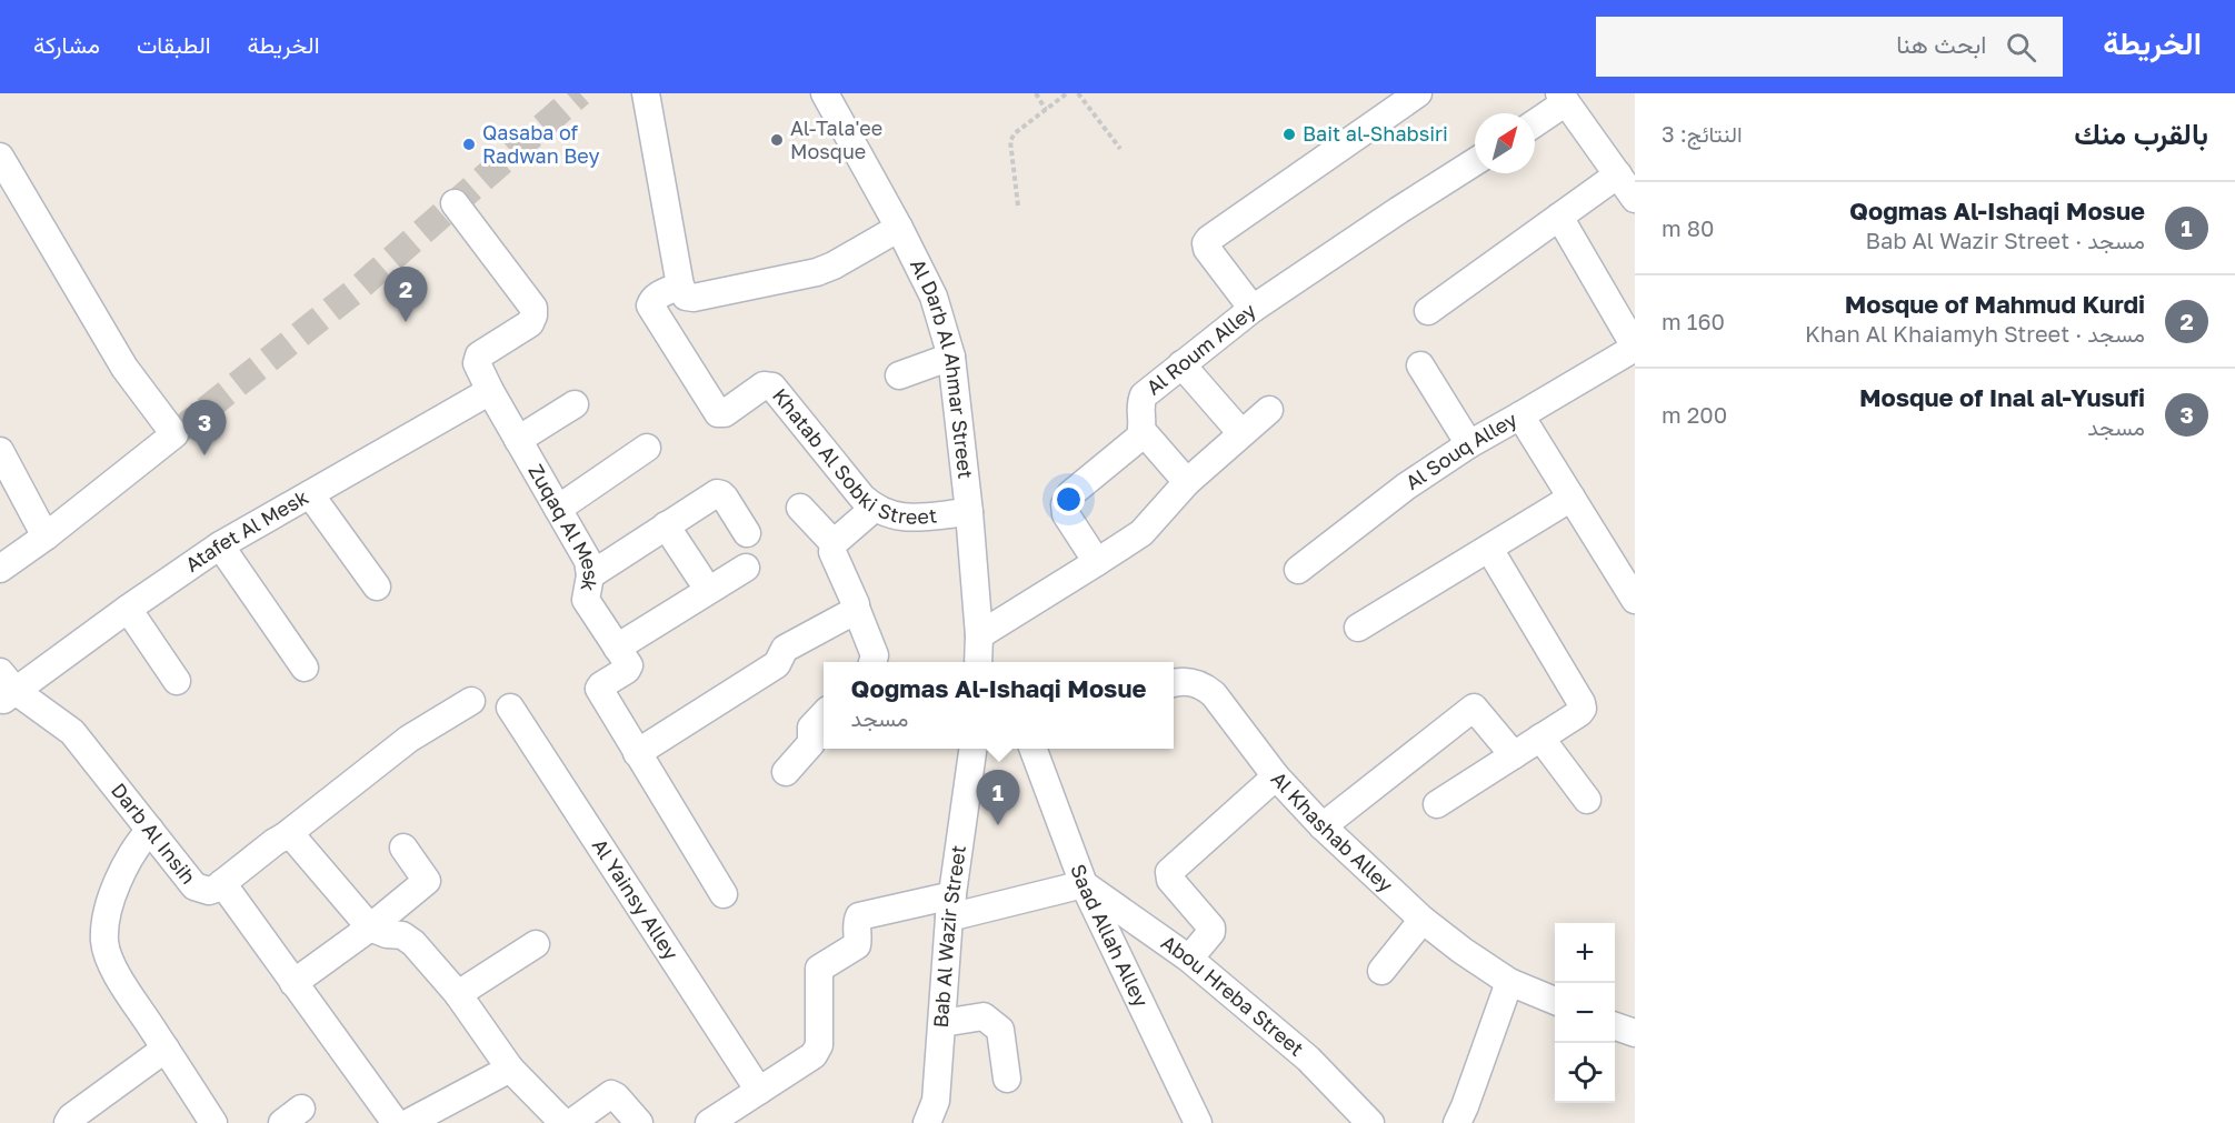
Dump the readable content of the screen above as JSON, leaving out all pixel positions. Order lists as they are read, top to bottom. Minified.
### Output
{"streets":{"street":["Al Roum Alley","Al Darb Al Ahmar Street","Khatab Al Sobki Street","Al Souq Alley","Zuqaq Al Mesk","Atafet Al Mesk","Al Khashab Alley","Darb Al Insih","Al Yainsy Alley","Saad Allah Alley","Bab Al Wazir Street","Abou Hreba Street"]},"crossings":[["Al Darb Al Ahmar Street","Khatab Al Sobki Street"],["Zuqaq Al Mesk","Atafet Al Mesk"],["Atafet Al Mesk","Darb Al Insih"],["Saad Allah Alley","Abou Hreba Street"]],"places":["Bait al-Shabsiri","Al-Tala'ee Mosque","Qasaba of Radwan Bey"],"north":"top right","page":{"header":"الخريطة","search":"ابحث هنا","nav":["الخريطة","الطبقات","مشاركة"],"heading":["بالقرب منك","النتائج: 3"],"list":[{"mark":"1","name":"Qogmas Al-Ishaqi Mosue","note":"مسجد · Bab Al Wazir Street","value":"80 m"},{"mark":"2","name":"Mosque of Mahmud Kurdi","note":"مسجد · Khan Al Khaiamyh Street","value":"160 m"},{"mark":"3","name":"Mosque of Inal al-Yusufi","note":"مسجد","value":"200 m"}],"pins":["2","3","1"],"popup":["Qogmas Al-Ishaqi Mosue","مسجد"],"map_buttons":["+","−"]}}
